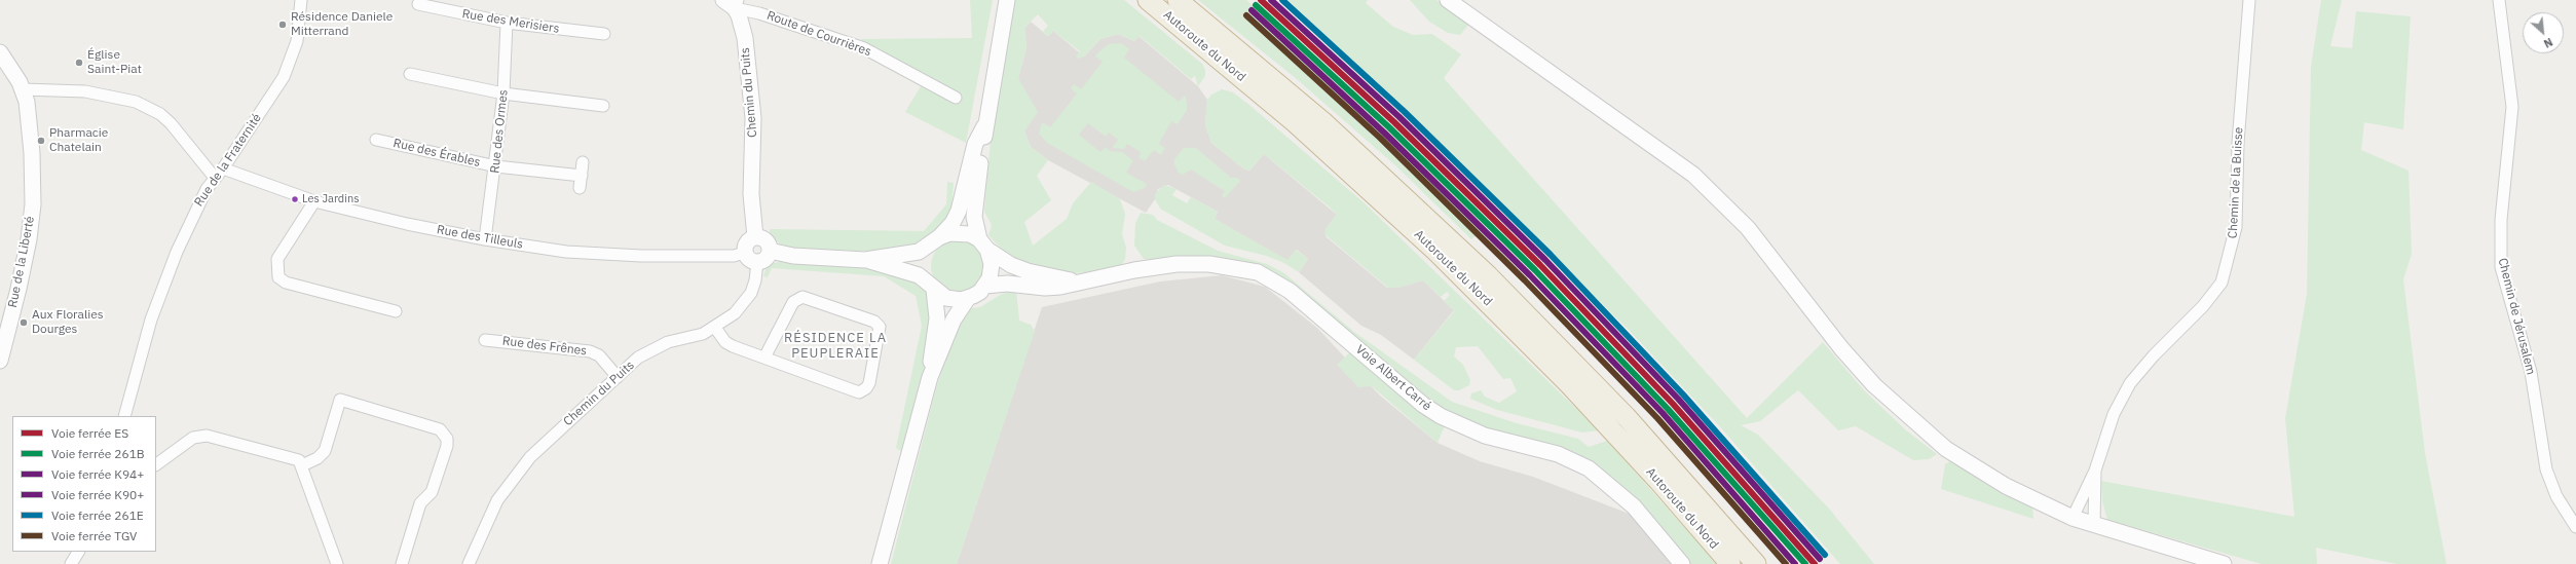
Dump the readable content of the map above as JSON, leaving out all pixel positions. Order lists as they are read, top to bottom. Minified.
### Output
{"streets":{"highway":["Autoroute du Nord"],"street":["Rue des Merisiers","Route de Courrières","Chemin du Puits","Rue des Ormes","Rue des Érables","Rue de la Fraternité","Chemin de la Buisse","Rue des Tilleuls","Rue de la Liberté","Chemin de Jérusalem","Rue des Frênes","Voie Albert Carré"]},"crossings":[["Rue des Merisiers","Rue des Ormes"],["Route de Courrières","Chemin du Puits"],["Chemin du Puits","Rue des Tilleuls"],["Chemin du Puits","Rue des Frênes"],["Rue des Ormes","Rue des Érables"],["Rue des Ormes","Rue des Tilleuls"],["Rue de la Fraternité","Rue des Tilleuls"]],"districts":["RÉSIDENCE LA PEUPLERAIE"],"places":["Résidence Daniele Mitterrand","Église Saint-Piat","Pharmacie Chatelain","Les Jardins","Aux Floralies Dourges"],"lines":["rail line ES","rail line K94+","rail line 261E","rail line 261B","rail line K90+","rail line TGV"],"legend":["Voie ferrée ES","Voie ferrée 261B","Voie ferrée K94+","Voie ferrée K90+","Voie ferrée 261E","Voie ferrée TGV"],"north":"bottom right"}
